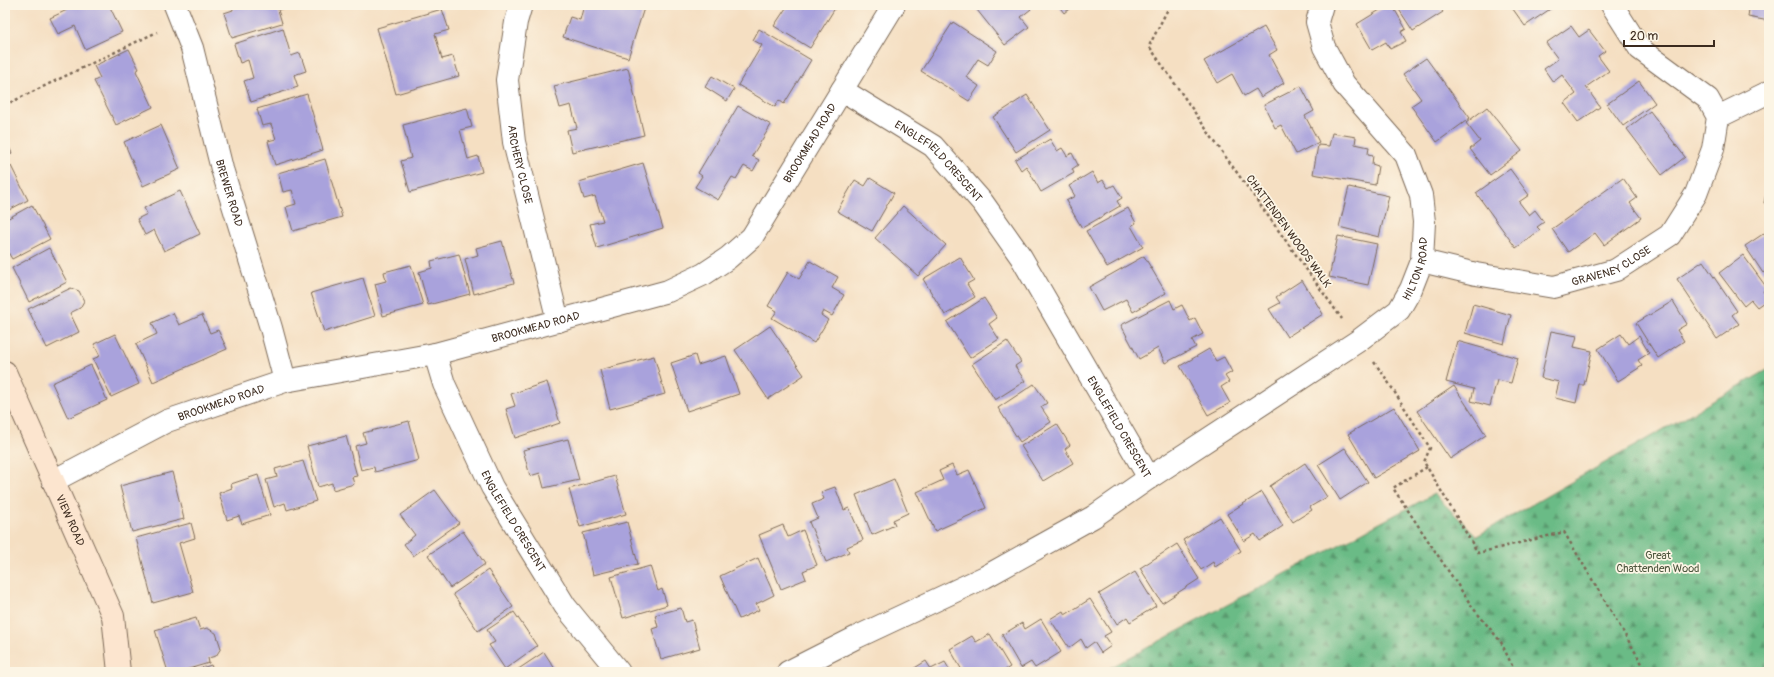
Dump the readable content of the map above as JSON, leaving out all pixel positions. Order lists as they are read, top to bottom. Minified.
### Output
{"streets":{"street":["BROOKMEAD ROAD","ENGLEFIELD CRESCENT","ARCHERY CLOSE","BREWER ROAD","GRAVENEY CLOSE","HILTON ROAD","VIEW ROAD"],"path":["CHATTENDEN WOODS WALK"]},"crossings":[["BROOKMEAD ROAD","ENGLEFIELD CRESCENT"],["BROOKMEAD ROAD","ARCHERY CLOSE"],["BROOKMEAD ROAD","BREWER ROAD"],["BROOKMEAD ROAD","VIEW ROAD"],["ENGLEFIELD CRESCENT","HILTON ROAD"],["CHATTENDEN WOODS WALK","HILTON ROAD"],["GRAVENEY CLOSE","HILTON ROAD"]],"parks":["Great Chattenden Wood"],"scale_bar":"20 m"}
